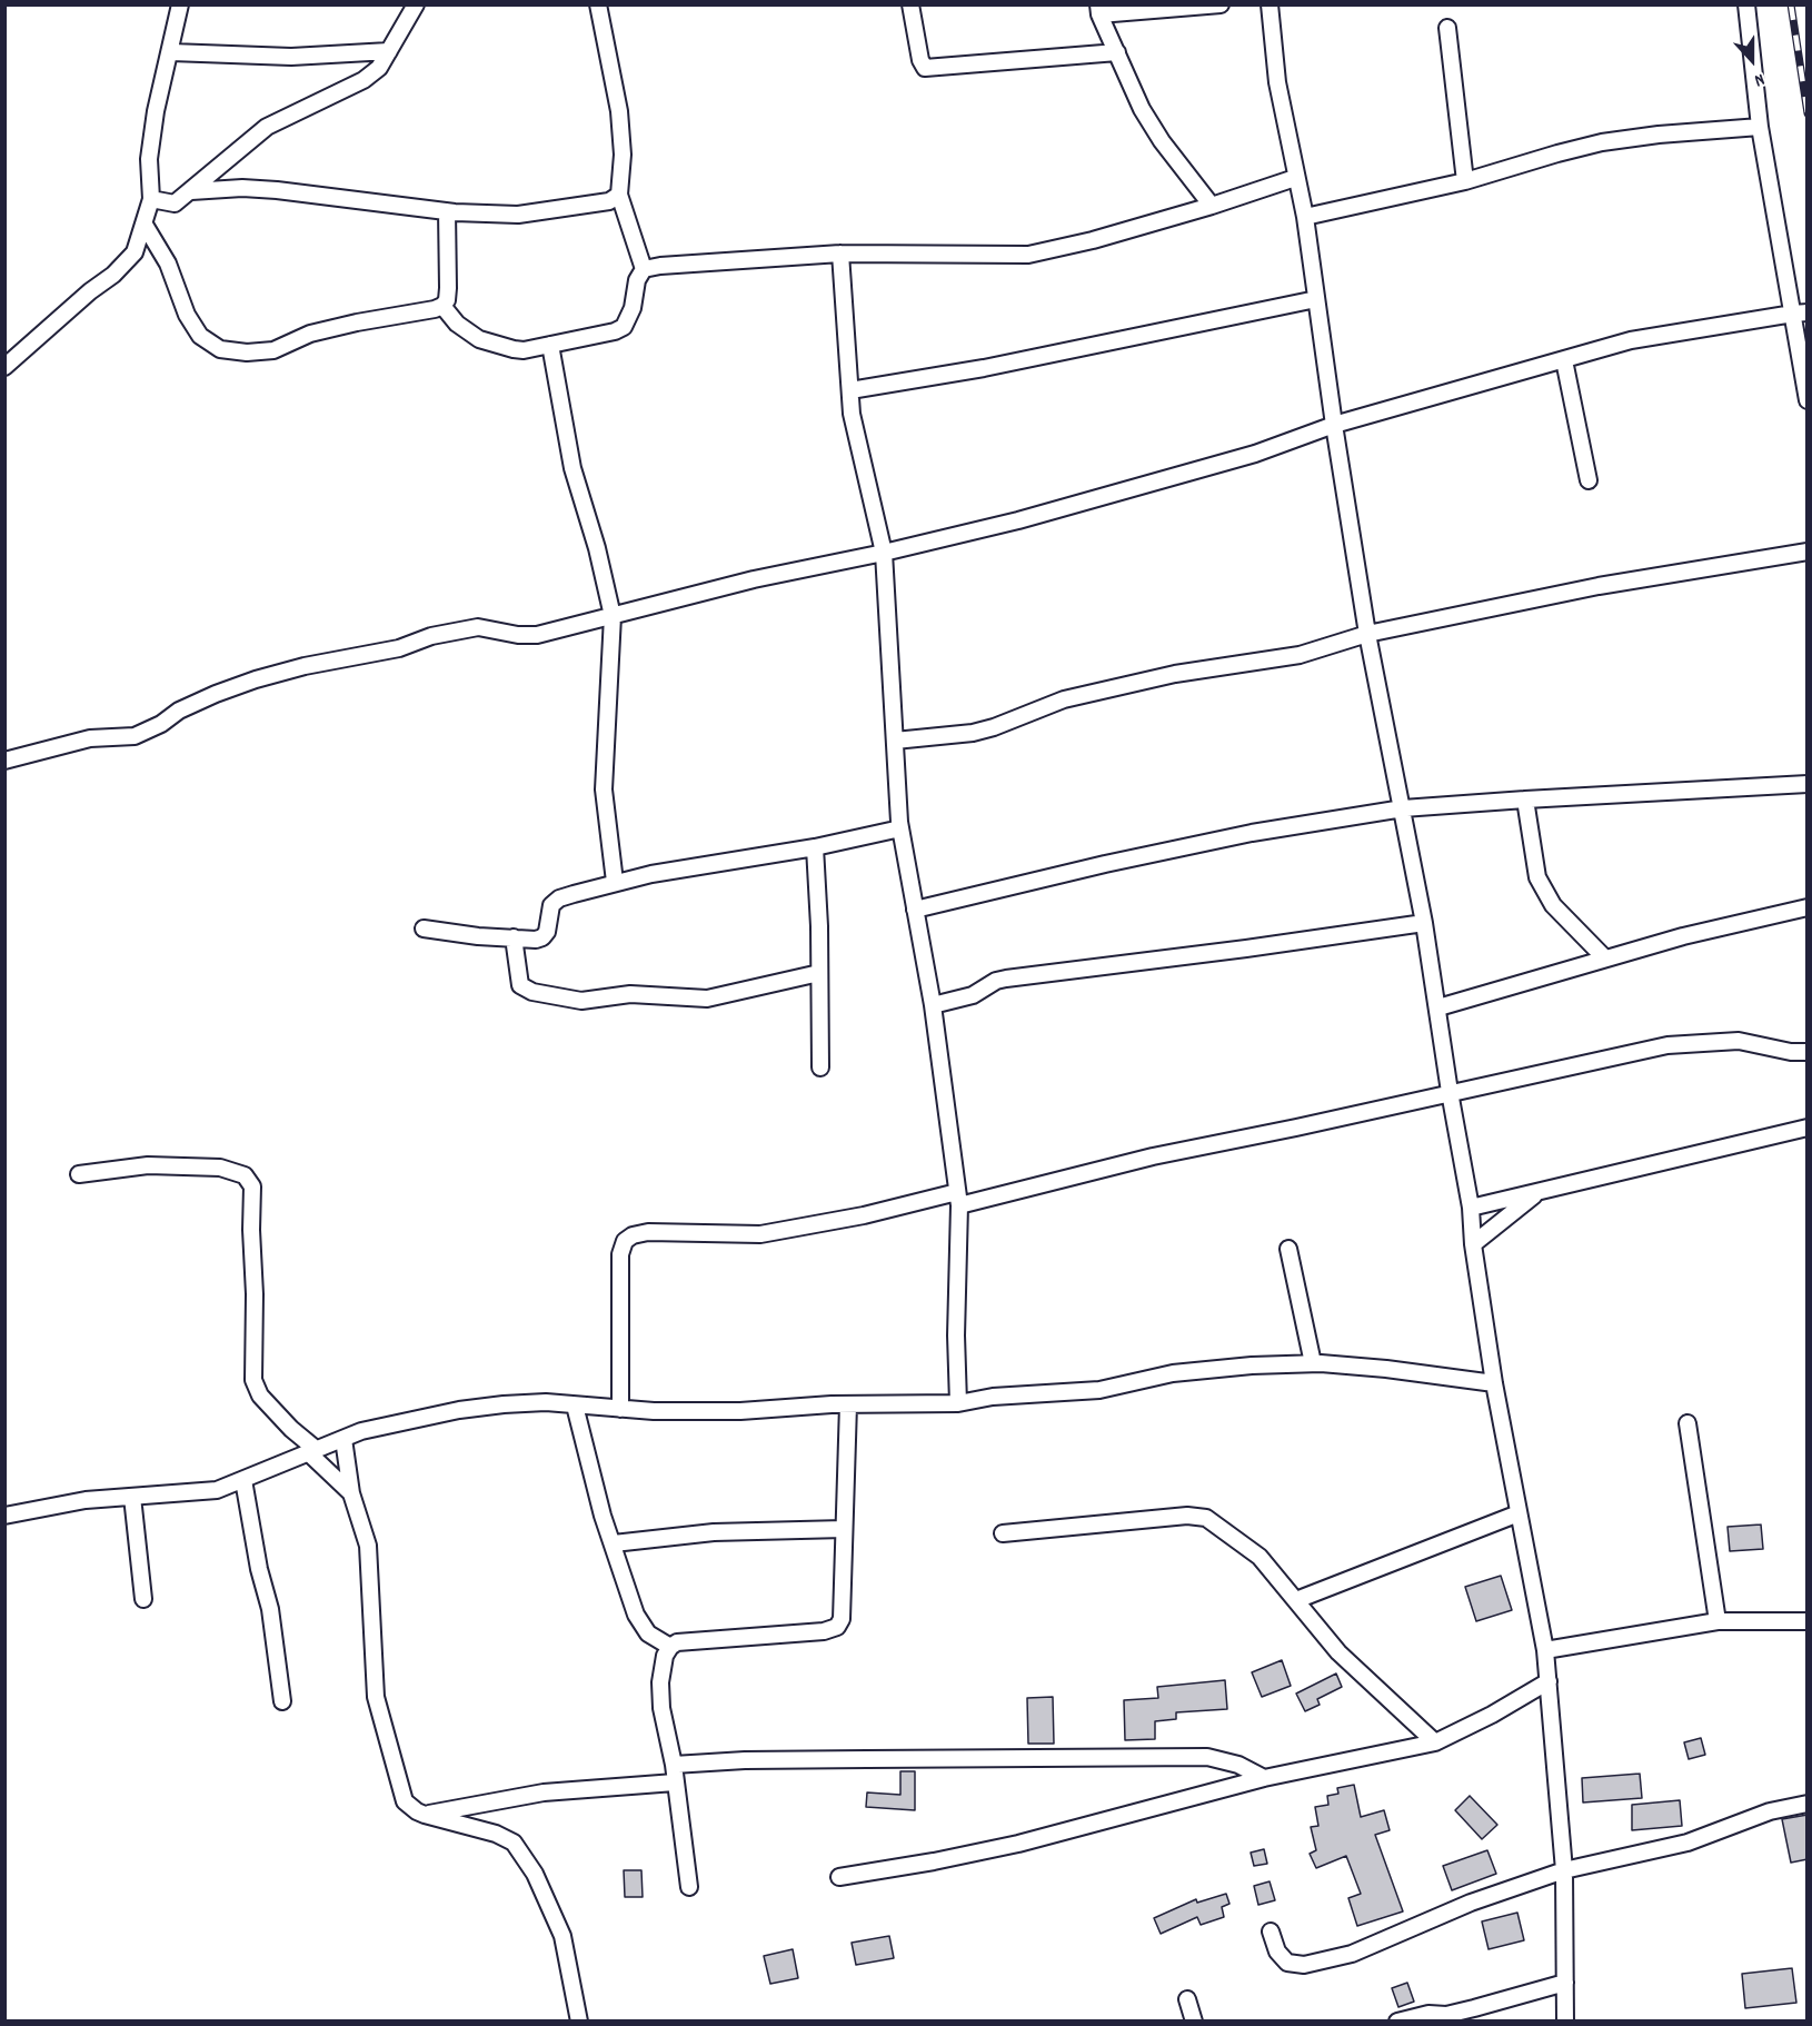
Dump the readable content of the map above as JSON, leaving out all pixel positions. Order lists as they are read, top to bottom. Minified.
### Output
{"north":"bottom"}
